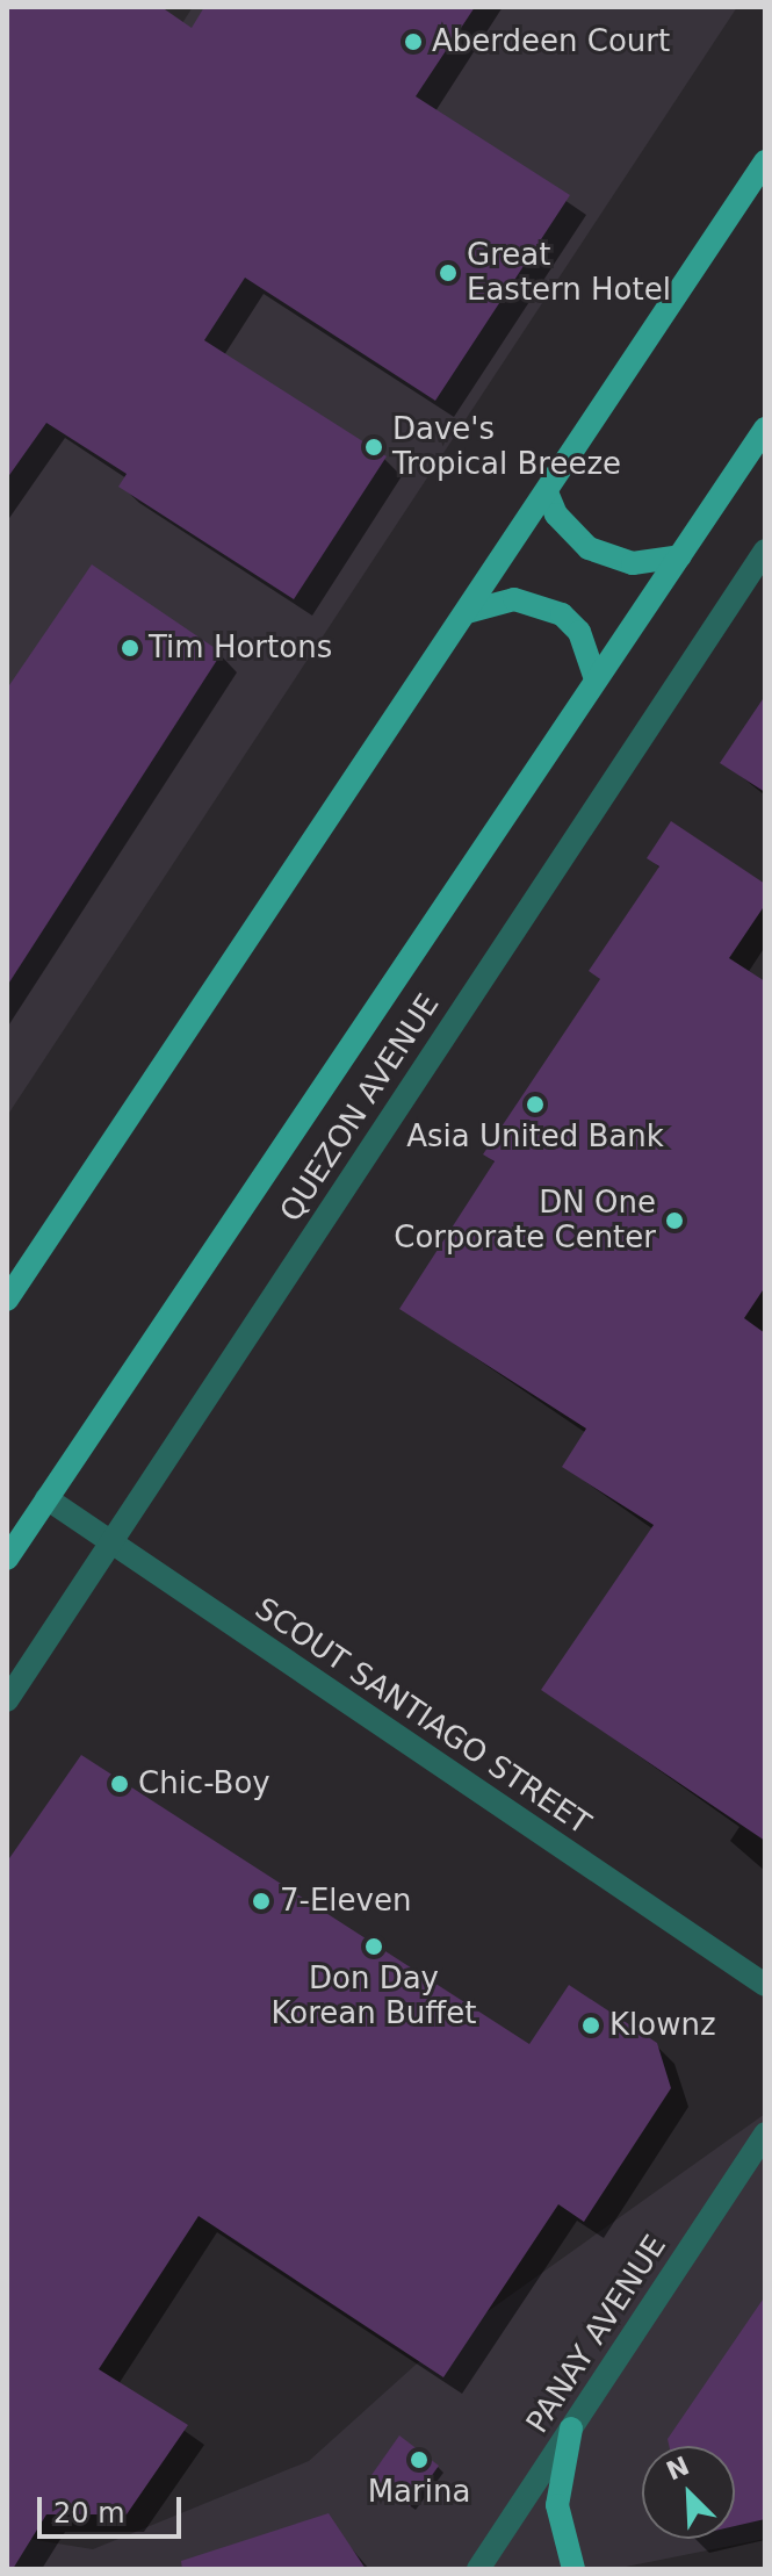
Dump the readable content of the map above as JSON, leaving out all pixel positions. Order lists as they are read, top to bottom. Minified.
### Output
{"streets":{"main road":["QUEZON AVENUE"],"street":["SCOUT SANTIAGO STREET","PANAY AVENUE"]},"crossings":[["QUEZON AVENUE","SCOUT SANTIAGO STREET"]],"places":["Aberdeen Court","Great Eastern Hotel","Dave's Tropical Breeze","Tim Hortons","Asia United Bank","DN One Corporate Center","Chic-Boy","7-Eleven","Don Day Korean Buffet","Klownz","Marina"],"scale_bar":"20 m","north":"top left"}
